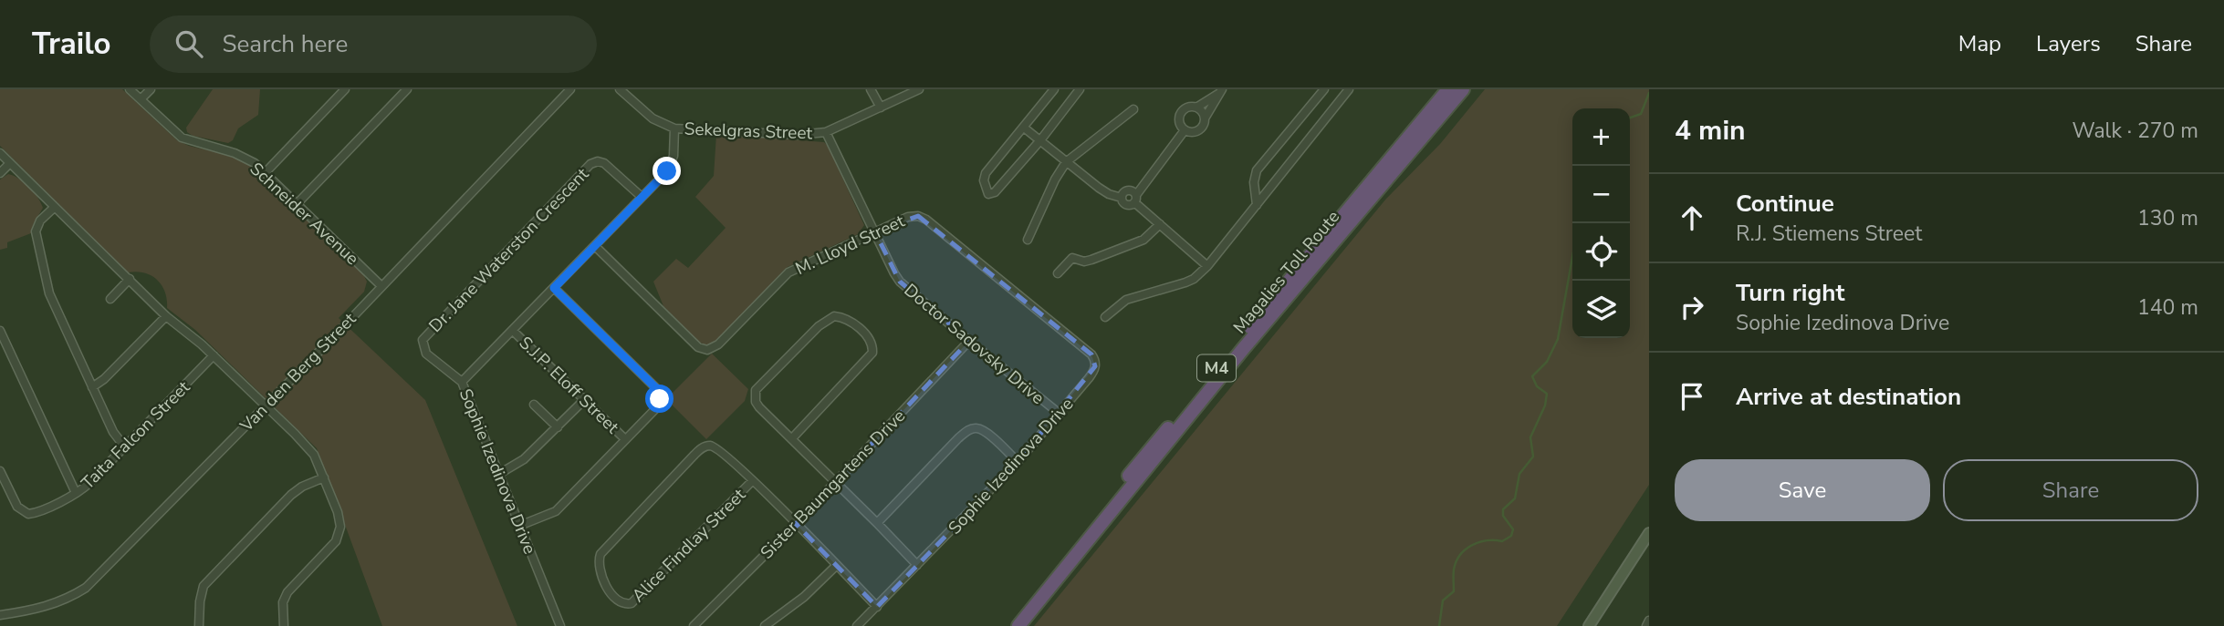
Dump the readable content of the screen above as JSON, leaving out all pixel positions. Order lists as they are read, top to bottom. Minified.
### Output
{"streets":{"highway":["Magalies Toll Route","M4"],"street":["Sekelgras Street","Schneider Avenue","M. Lloyd Street","Dr. Jane Waterston Crescent","Doctor Sadovsky Drive","Van den Berg Street","S.J.P. Eloff Street","Taita Falcon Street","Sophie Izedinova Drive","Sister Baumgartens Drive","Alice Findlay Street"]},"crossings":[["Sekelgras Street","Doctor Sadovsky Drive"],["Sekelgras Street","Sophie Izedinova Drive"],["Schneider Avenue","Van den Berg Street"],["M. Lloyd Street","Doctor Sadovsky Drive"],["M. Lloyd Street","Sophie Izedinova Drive"],["Dr. Jane Waterston Crescent","Sophie Izedinova Drive"],["Doctor Sadovsky Drive","Sophie Izedinova Drive"],["Doctor Sadovsky Drive","Sister Baumgartens Drive"],["S.J.P. Eloff Street","Sophie Izedinova Drive"],["Sophie Izedinova Drive","Alice Findlay Street"],["Sister Baumgartens Drive","Alice Findlay Street"]],"page":{"header":"Trailo","search":"Search here","nav":["Map","Layers","Share"],"heading":["4 min","Walk · 270 m"],"map_buttons":["+","−"],"list":[["Continue","R.J. Stiemens Street","130 m"],["Turn right","Sophie Izedinova Drive","140 m"],"Arrive at destination"],"buttons":["Save","Share"]}}
